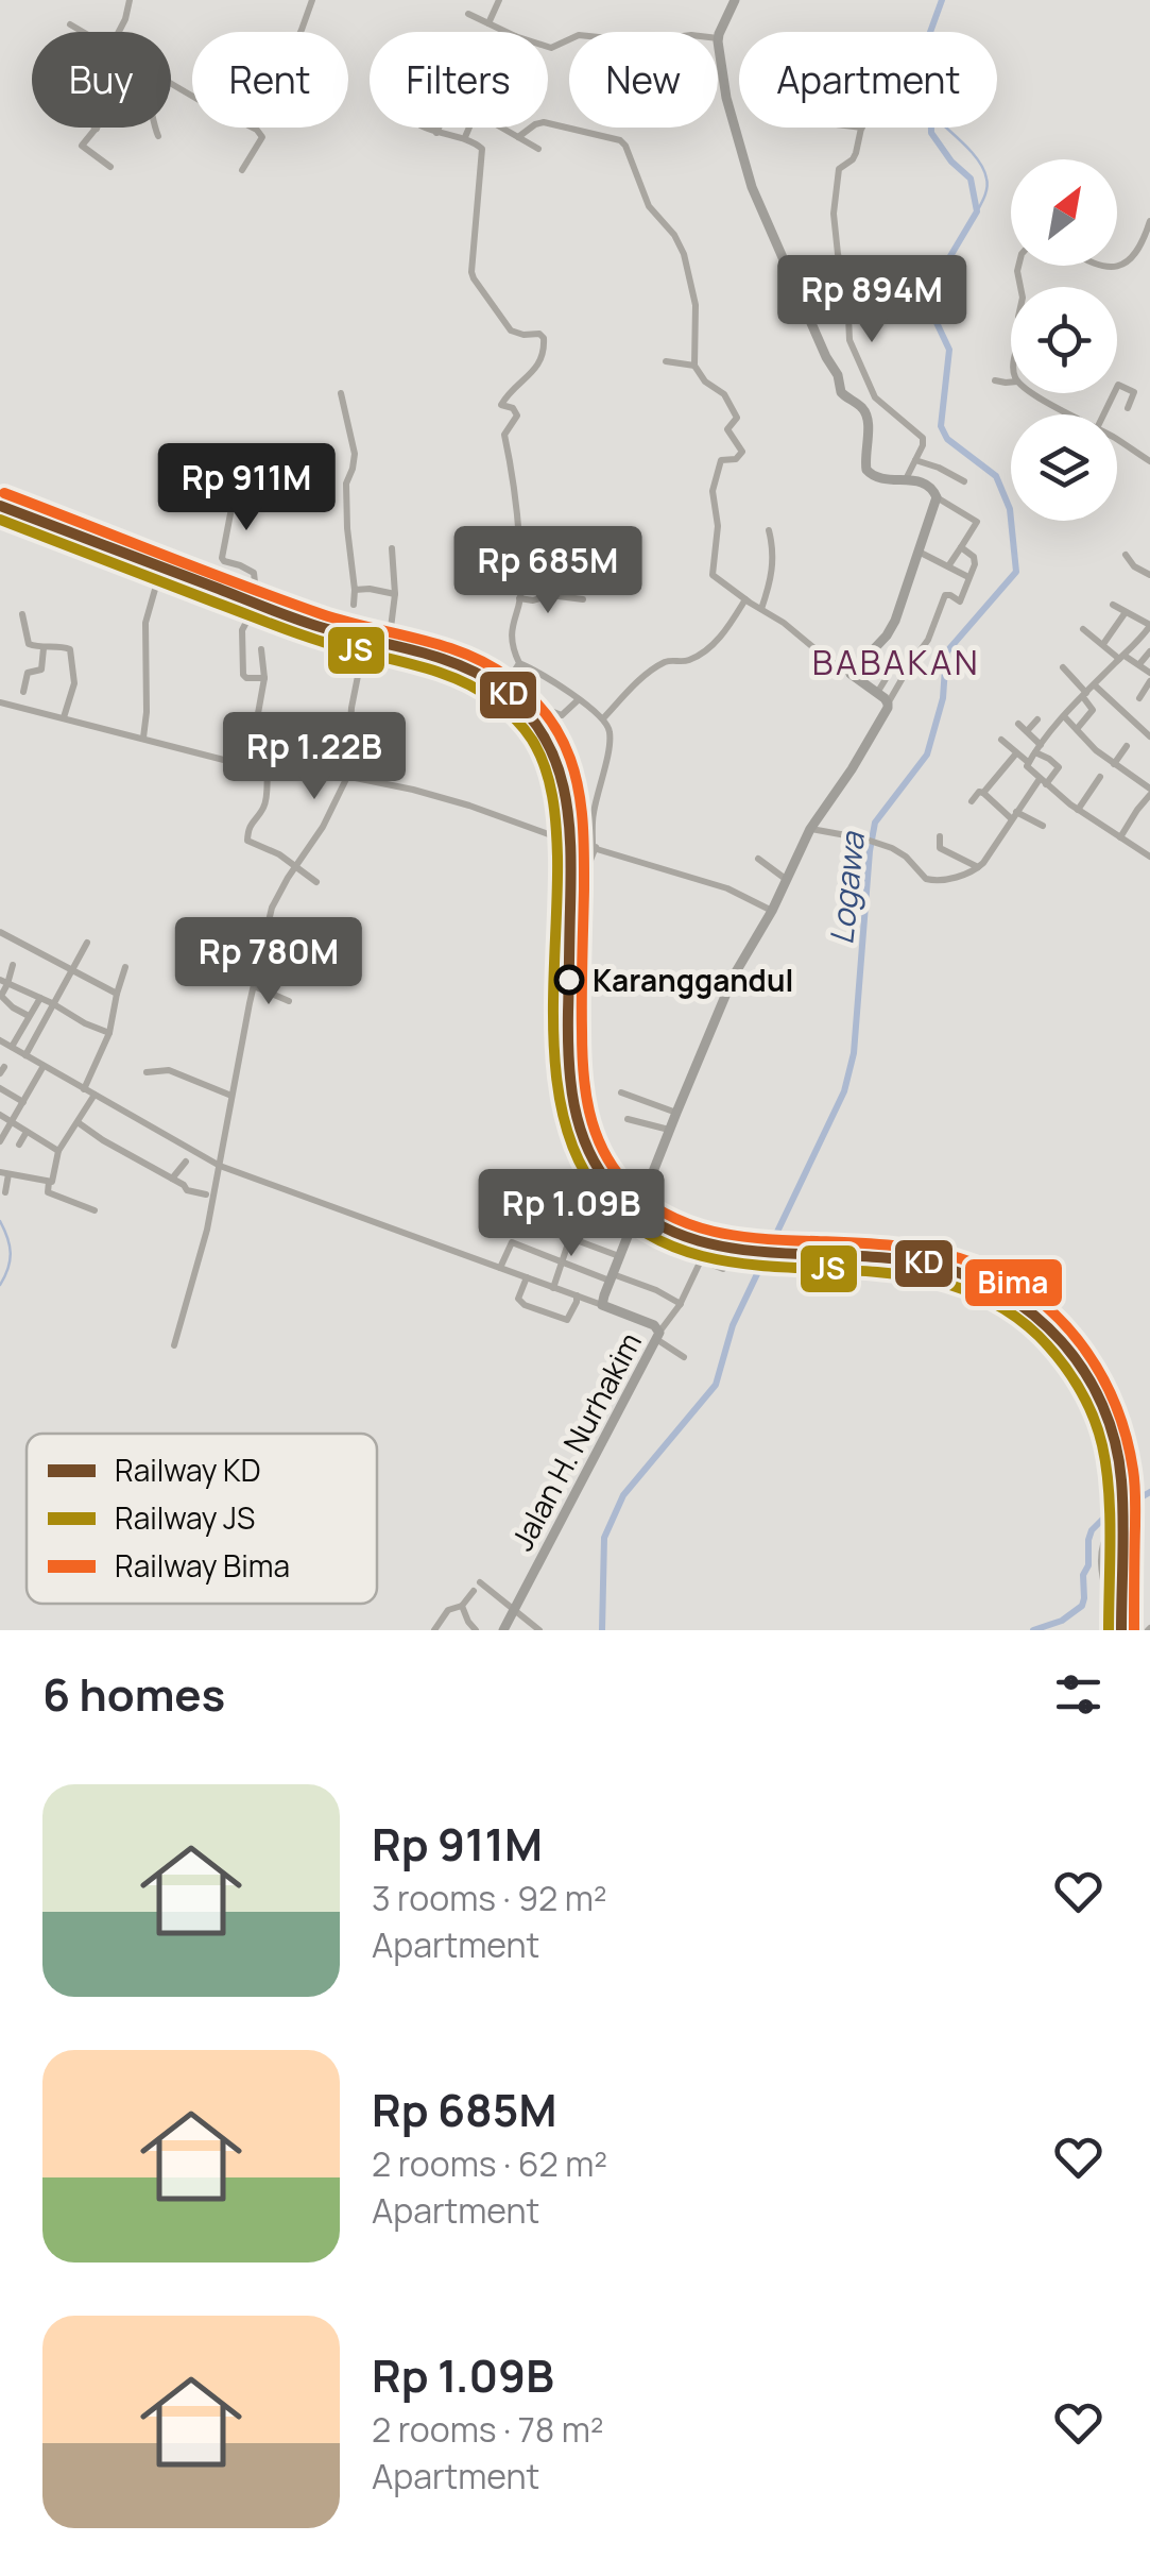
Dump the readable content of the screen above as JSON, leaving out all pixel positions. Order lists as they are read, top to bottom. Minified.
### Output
{"streets":{"main road":["Jalan H. Nurhakim"]},"districts":["BABAKAN"],"water":["Logawa"],"places":["Karanggandul"],"lines":["rail line Bima","rail line KD","rail line JS"],"legend":["Railway KD","Railway JS","Railway Bima"],"north":"top right","page":{"chip":["Buy","Rent","Filters","New","Apartment"],"price":["Rp 894M","Rp 911M","Rp 685M","Rp 1.22B","Rp 780M","Rp 1.09B"],"heading":"6 homes","list":[{"name":"Rp 911M","note":"3 rooms · 92 m² · Apartment"},{"name":"Rp 685M","note":"2 rooms · 62 m² · Apartment"},{"name":"Rp 1.09B","note":"2 rooms · 78 m² · Apartment"}]}}
